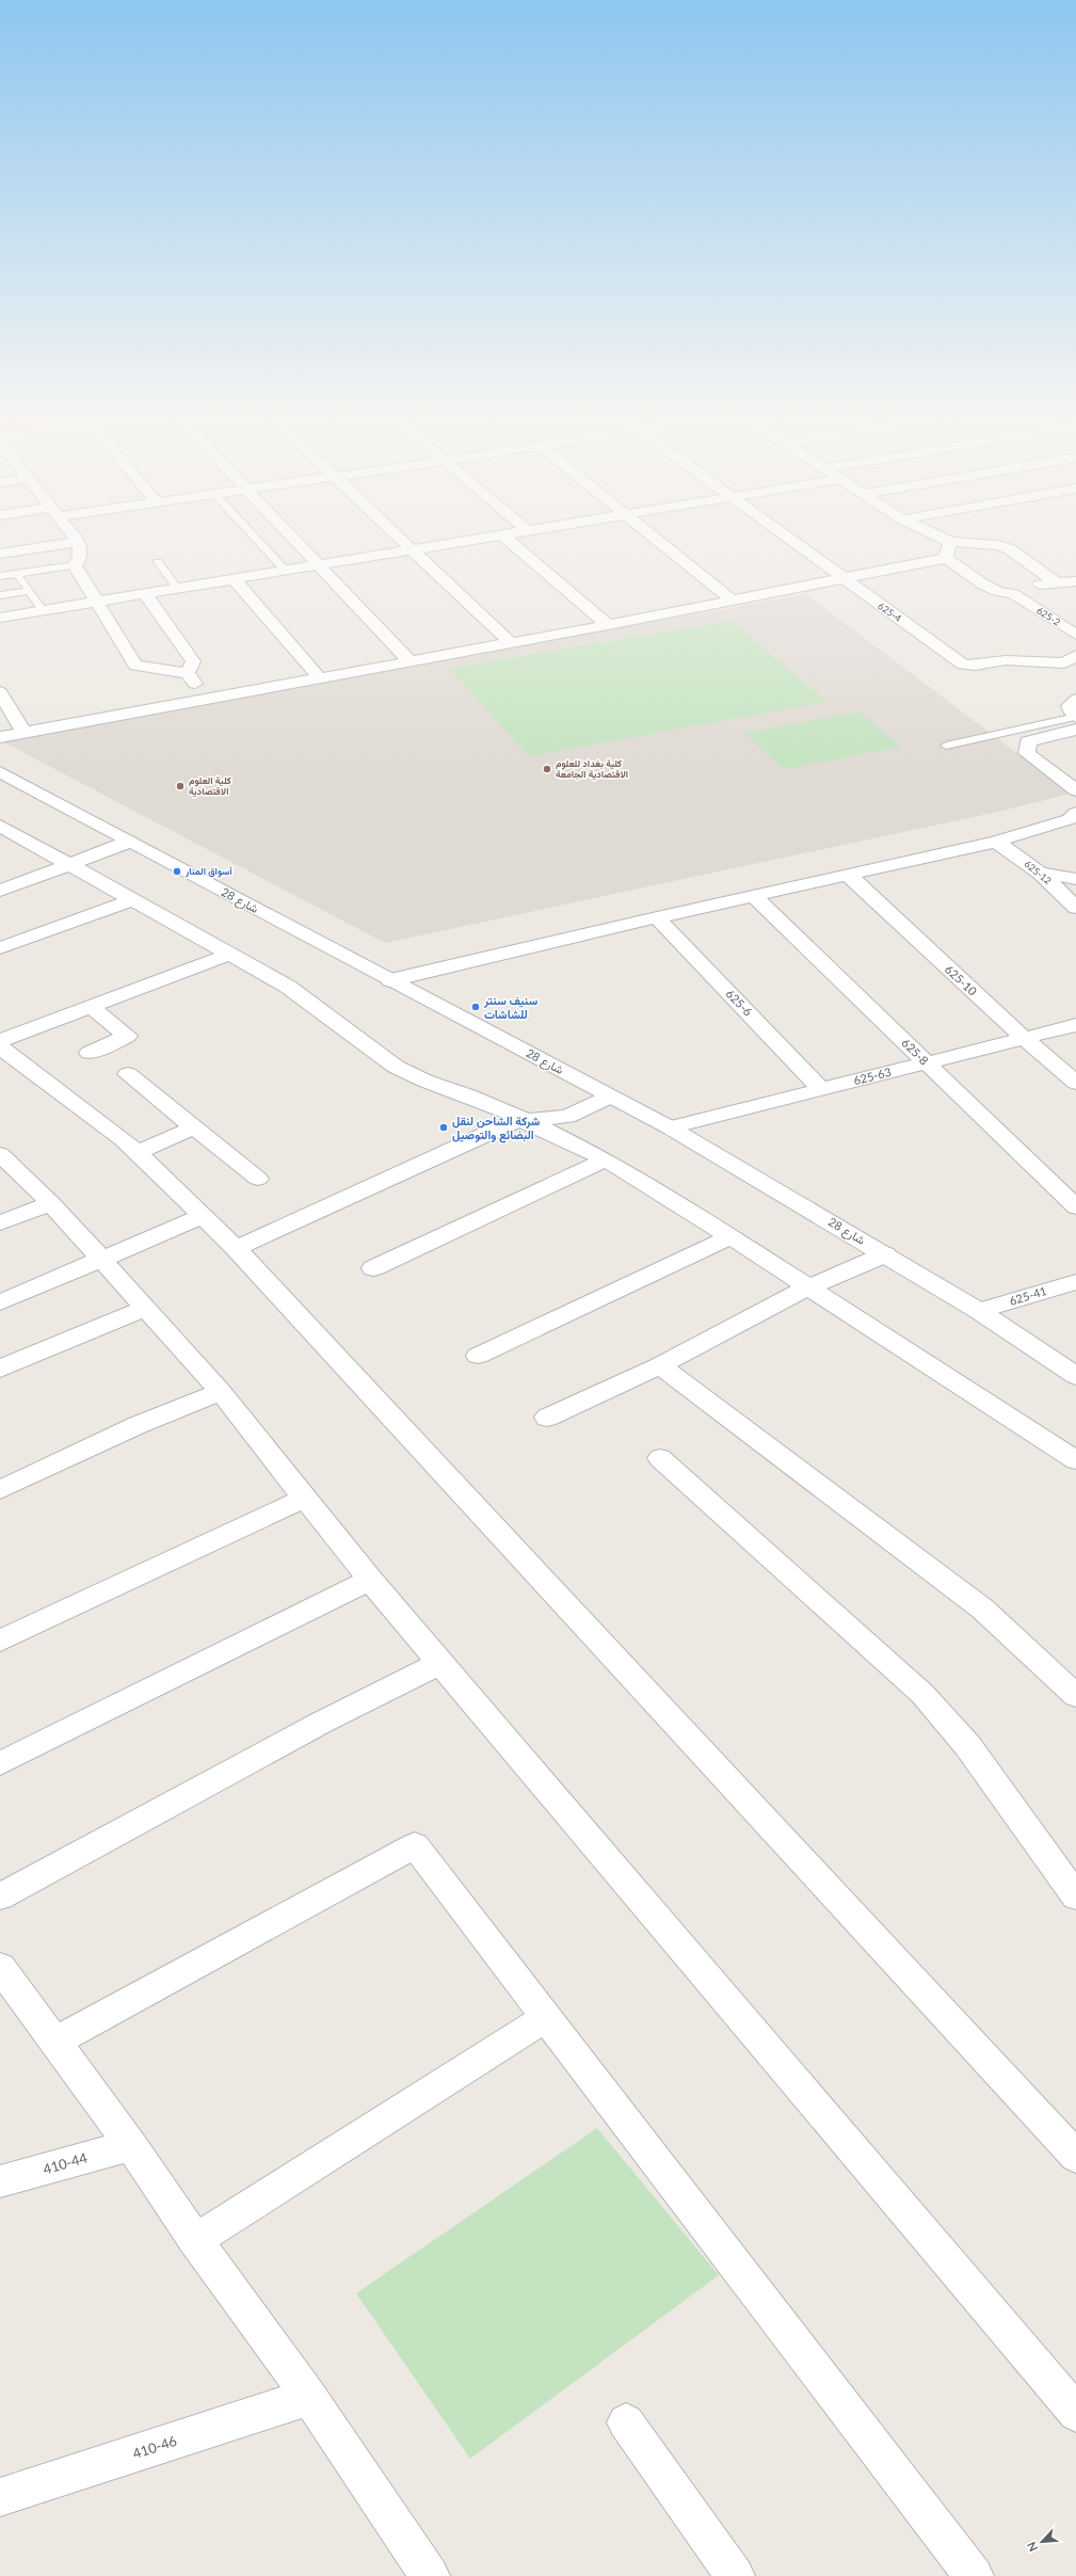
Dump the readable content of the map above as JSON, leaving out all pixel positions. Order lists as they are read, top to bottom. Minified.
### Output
{"streets":{"street":["625-4","625-2","625-12","شارع 28","625-10","625-6","625-8","625-63","625-41","410-44","410-46"]},"crossings":[["شارع 28","625-63"],["شارع 28","625-41"],["625-10","625-63"],["625-6","625-63"],["625-8","625-63"]],"places":["كلية بغداد للعلوم الاقتصادية الجامعة","كلية العلوم الاقتصادية","أسواق المنار","سنيف سنتر للشاشات","شركة الشاحن لنقل البضائع والتوصيل"],"north":"bottom left"}
